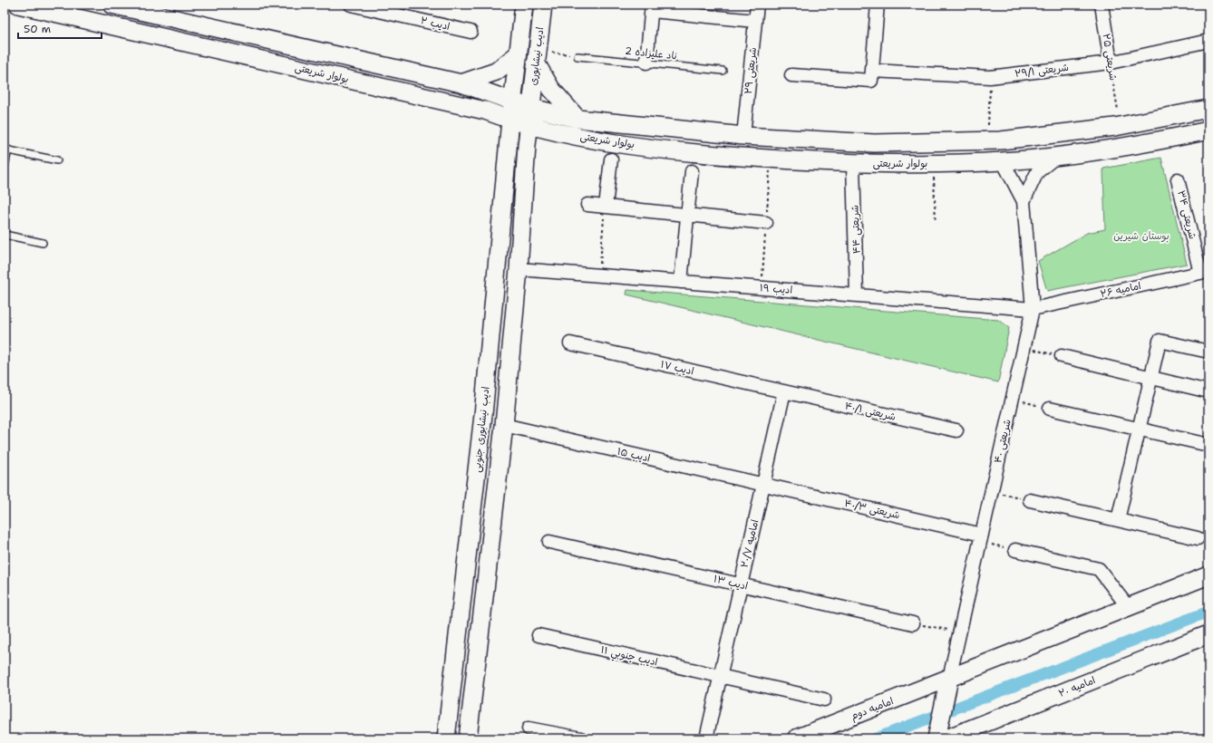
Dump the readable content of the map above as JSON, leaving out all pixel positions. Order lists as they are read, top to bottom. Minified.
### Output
{"streets":{"main road":["ادیب نیشابوری","بولوار شریعتی","ادیب نیشابوری جنوبی","امامیه ۲۰","امامیه دوم"],"street":["ادیب ۲","شریعتی ۲۵","شریعتی ۲۹","شریعتی ۲۹/۱","شریعتی ۳۴","شریعتی ۴۴","ادیب ۱۹","امامیه ۲۶","ادیب ۱۷","شریعتی ۴۰/۱","شریعتی ۴۰","ادیب ۱۵","شریعتی ۴۰/۳","امامیه ۲۰/۷","ادیب ۱۳","ادیب جنوبي ١١"],"lane":["ناد علیزاده 2"]},"crossings":[["ادیب نیشابوری","بولوار شریعتی"],["ادیب نیشابوری","ادیب نیشابوری جنوبی"],["شریعتی ۲۵","شریعتی ۲۹/۱"],["شریعتی ۲۹","بولوار شریعتی"],["بولوار شریعتی","شریعتی ۴۴"],["بولوار شریعتی","ادیب نیشابوری جنوبی"],["بولوار شریعتی","شریعتی ۴۰"],["شریعتی ۳۴","امامیه ۲۶"],["شریعتی ۴۴","ادیب ۱۹"],["ادیب ۱۹","امامیه ۲۶"],["ادیب ۱۹","شریعتی ۴۰"],["امامیه ۲۶","شریعتی ۴۰"],["ادیب ۱۷","شریعتی ۴۰/۱"],["ادیب ۱۷","امامیه ۲۰/۷"],["شریعتی ۴۰/۱","امامیه ۲۰/۷"],["شریعتی ۴۰","شریعتی ۴۰/۳"],["شریعتی ۴۰","امامیه دوم"],["ادیب ۱۵","شریعتی ۴۰/۳"],["ادیب ۱۵","امامیه ۲۰/۷"],["شریعتی ۴۰/۳","امامیه ۲۰/۷"],["امامیه ۲۰/۷","ادیب ۱۳"],["امامیه ۲۰/۷","ادیب جنوبي ١١"]],"parks":["بوستان شیرین"],"scale_bar":"50 m"}
